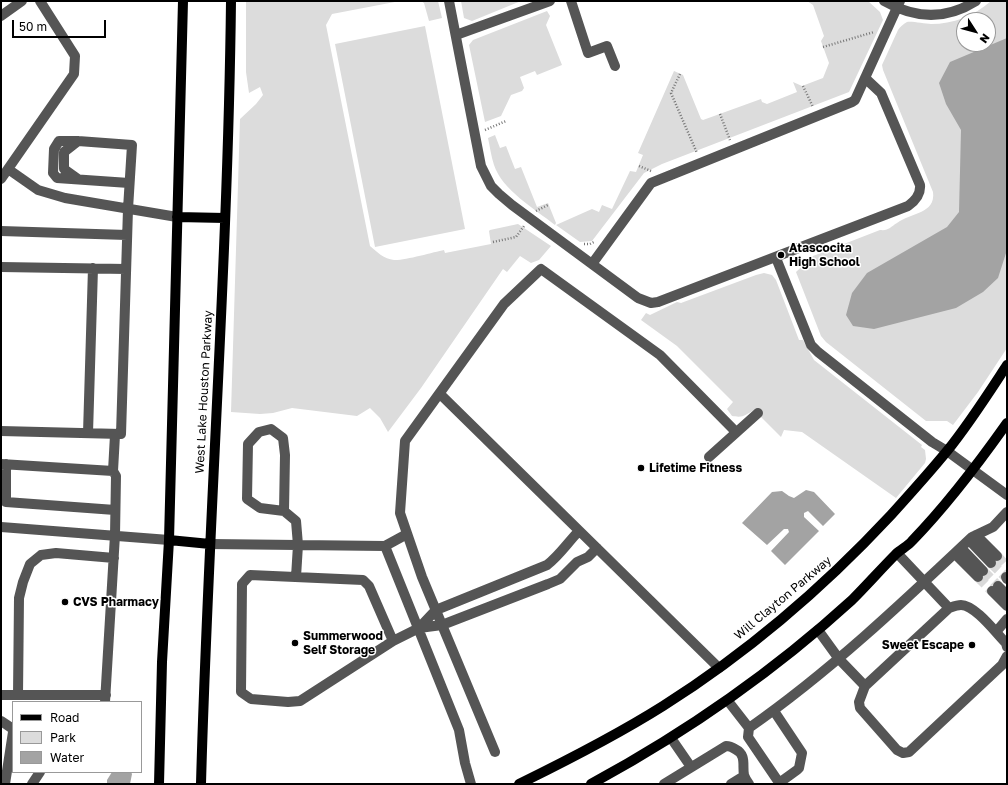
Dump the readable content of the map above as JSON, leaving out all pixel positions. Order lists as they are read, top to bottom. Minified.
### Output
{"streets":{"main road":["West Lake Houston Parkway","Will Clayton Parkway"]},"places":["Atascocita High School","Lifetime Fitness","CVS Pharmacy","Summerwood Self Storage","Sweet Escape"],"legend":["Road","Park","Water"],"scale_bar":"50 m","north":"bottom right"}
